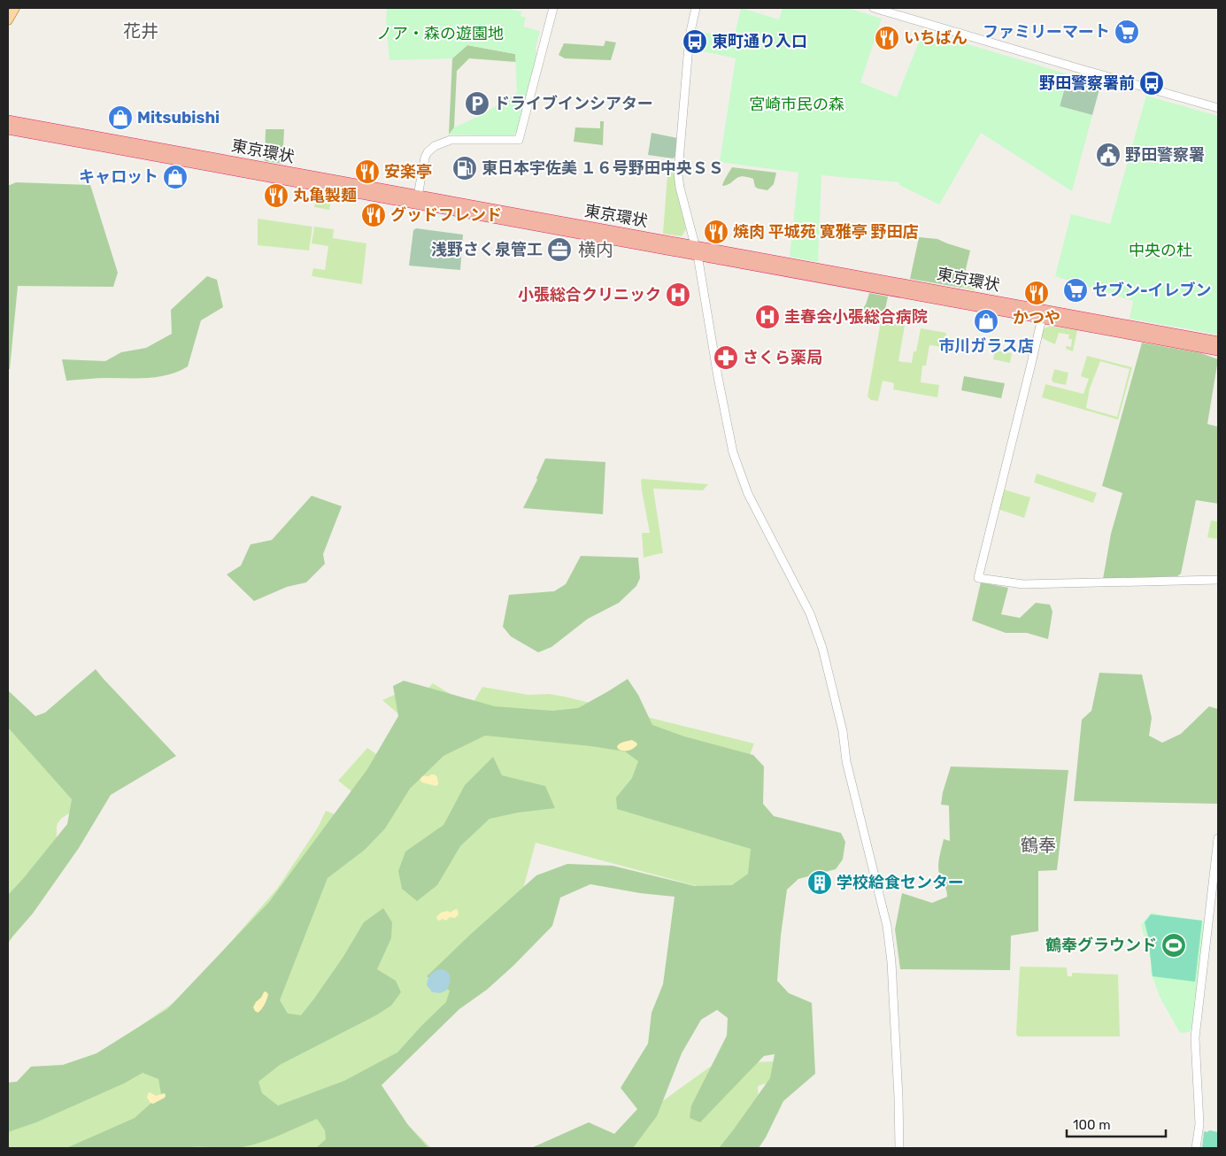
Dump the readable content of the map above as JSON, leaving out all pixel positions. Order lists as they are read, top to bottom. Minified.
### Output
{"streets":{"highway":["東京環状"]},"districts":["花井","横内","鶴奉"],"parks":["ノア・森の遊園地","宮崎市民の森","中央の杜"],"places":{"supermarket":["ファミリーマート","セブン-イレブン"],"restaurant":["いちばん","安楽亭","丸亀製麺","グッドフレンド","焼肉 平城苑 寛雅亭 野田店","かつや"],"bus stop":["東町通り入口","野田警察署前"],"parking":["ドライブインシアター"],"shop":["Mitsubishi","キャロット","市川ガラス店"],"public building":["野田警察署"],"fuel station":["東日本宇佐美 １６号野田中央ＳＳ"],"office":["浅野さく泉管工"],"hospital":["小張総合クリニック","圭春会小張総合病院"],"pharmacy":["さくら薬局"],"building":["学校給食センター"],"sports":["鶴奉グラウンド"]},"scale_bar":"100 m"}
